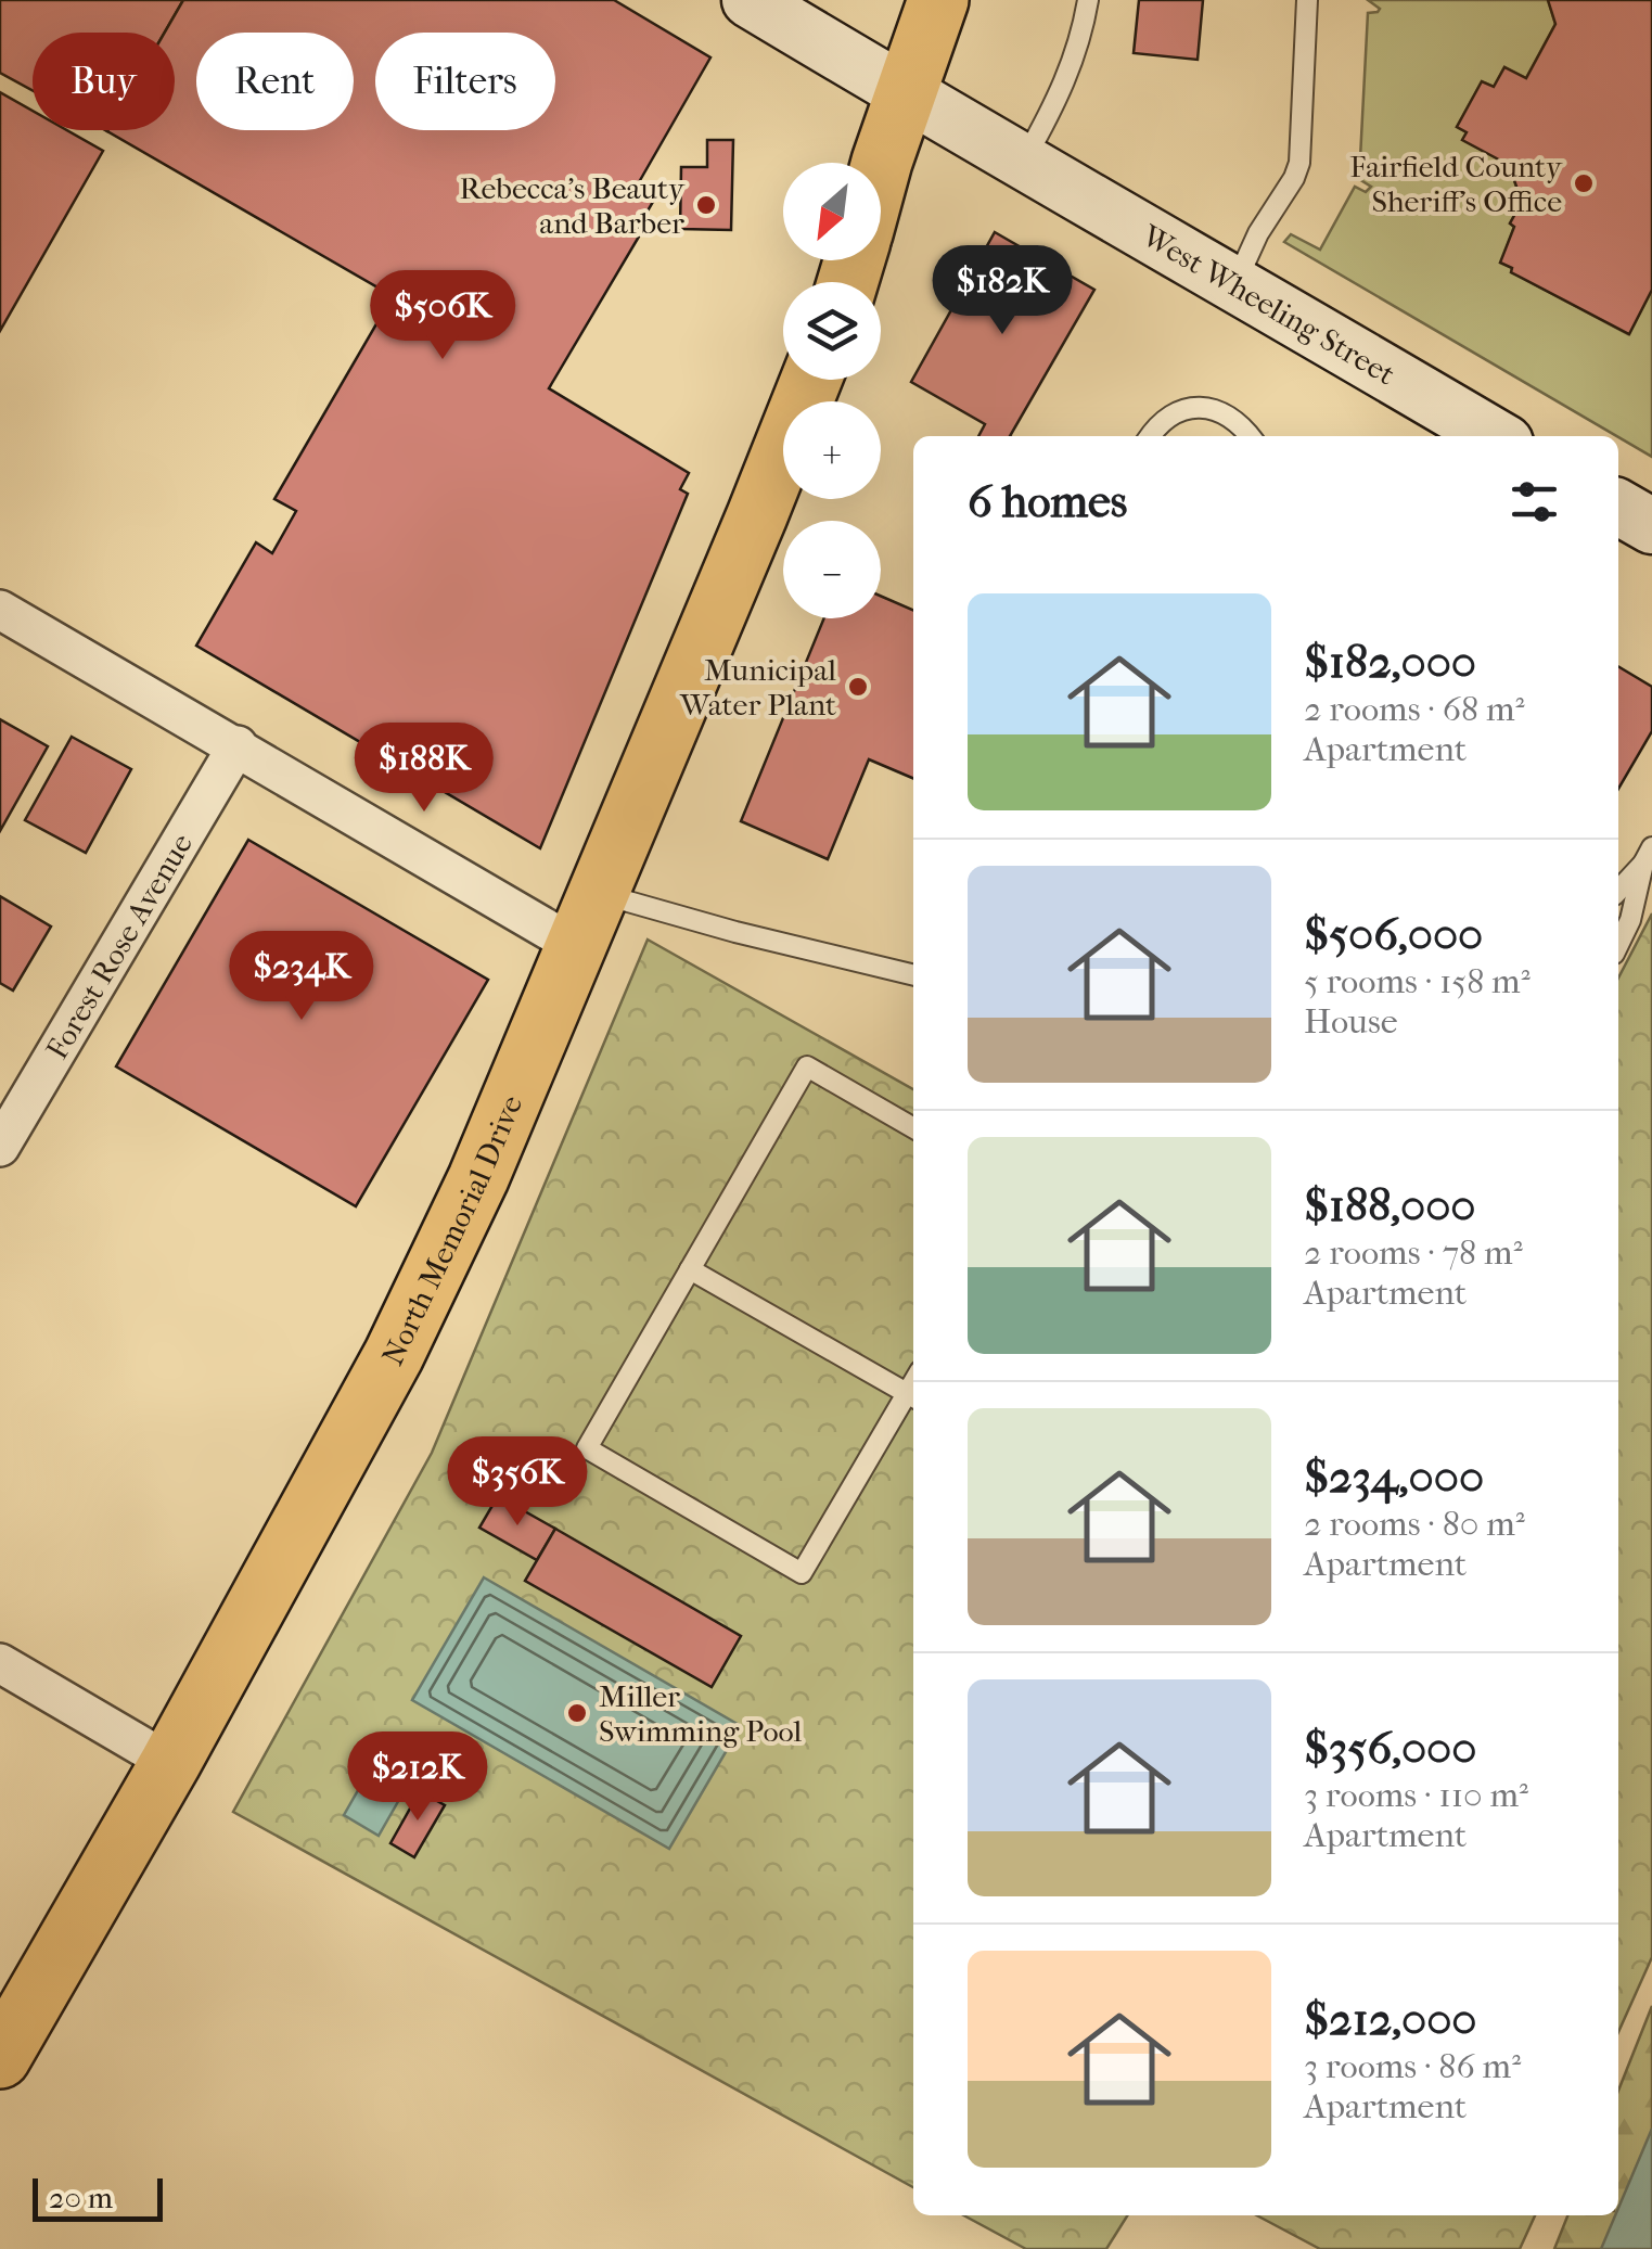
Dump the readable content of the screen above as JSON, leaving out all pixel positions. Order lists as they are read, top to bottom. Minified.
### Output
{"streets":{"main road":["North Memorial Drive"],"street":["West Wheeling Street","Forest Rose Avenue"]},"places":["Fairfield County Sheriff's Office","Rebecca's Beauty and Barber","Municipal Water Plant","Miller Swimming Pool"],"scale_bar":"20 m","north":"bottom left","page":{"chip":["Buy","Rent","Filters"],"map_buttons":["+","−"],"price":["$182K","$506K","$188K","$234K","$356K","$212K"],"heading":"6 homes","list":[{"name":"$182,000","note":"2 rooms · 68 m² · Apartment"},{"name":"$506,000","note":"5 rooms · 158 m² · House"},{"name":"$188,000","note":"2 rooms · 78 m² · Apartment"},{"name":"$234,000","note":"2 rooms · 80 m² · Apartment"},{"name":"$356,000","note":"3 rooms · 110 m² · Apartment"},{"name":"$212,000","note":"3 rooms · 86 m² · Apartment"}],"scale":"20 m"}}
